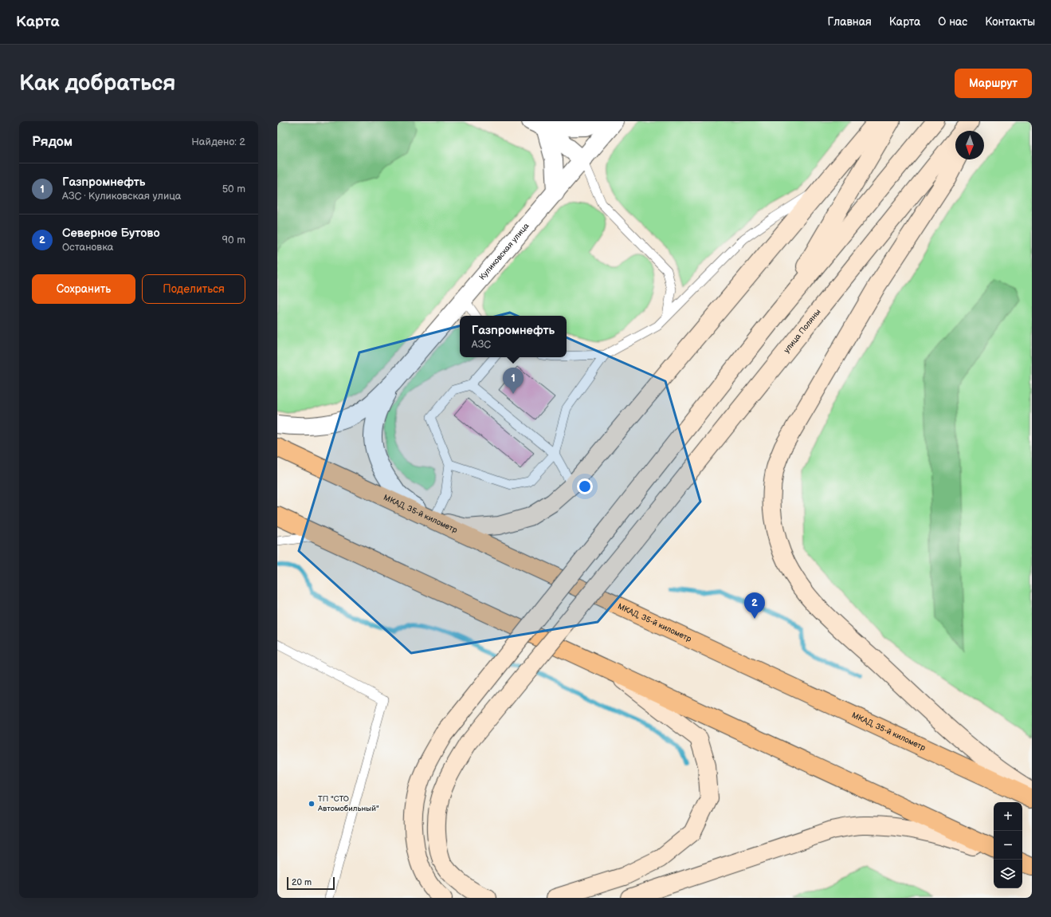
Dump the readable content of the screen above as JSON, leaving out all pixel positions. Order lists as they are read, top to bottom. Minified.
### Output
{"streets":{"highway":["МКАД, 35-й километр"],"main road":["улица Поляны"],"street":["Куликовская улица"]},"places":["ТП \"СТО Автомобильный\""],"scale_bar":"20 m","north":"bottom","page":{"header":"Карта","nav":["Главная","Карта","О нас","Контакты"],"buttons":["Маршрут",["Сохранить","Поделиться"]],"title":"Как добраться","heading":["Рядом","Найдено: 2"],"list":[{"mark":"1","name":"Газпромнефть","note":"АЗС · Куликовская улица","value":"50 m"},{"mark":"2","name":"Северное Бутово","note":"Остановка","value":"90 m"}],"popup":["Газпромнефть","АЗС"],"pins":["1","2"],"map_buttons":["+","−"],"scale":"20 m"}}
